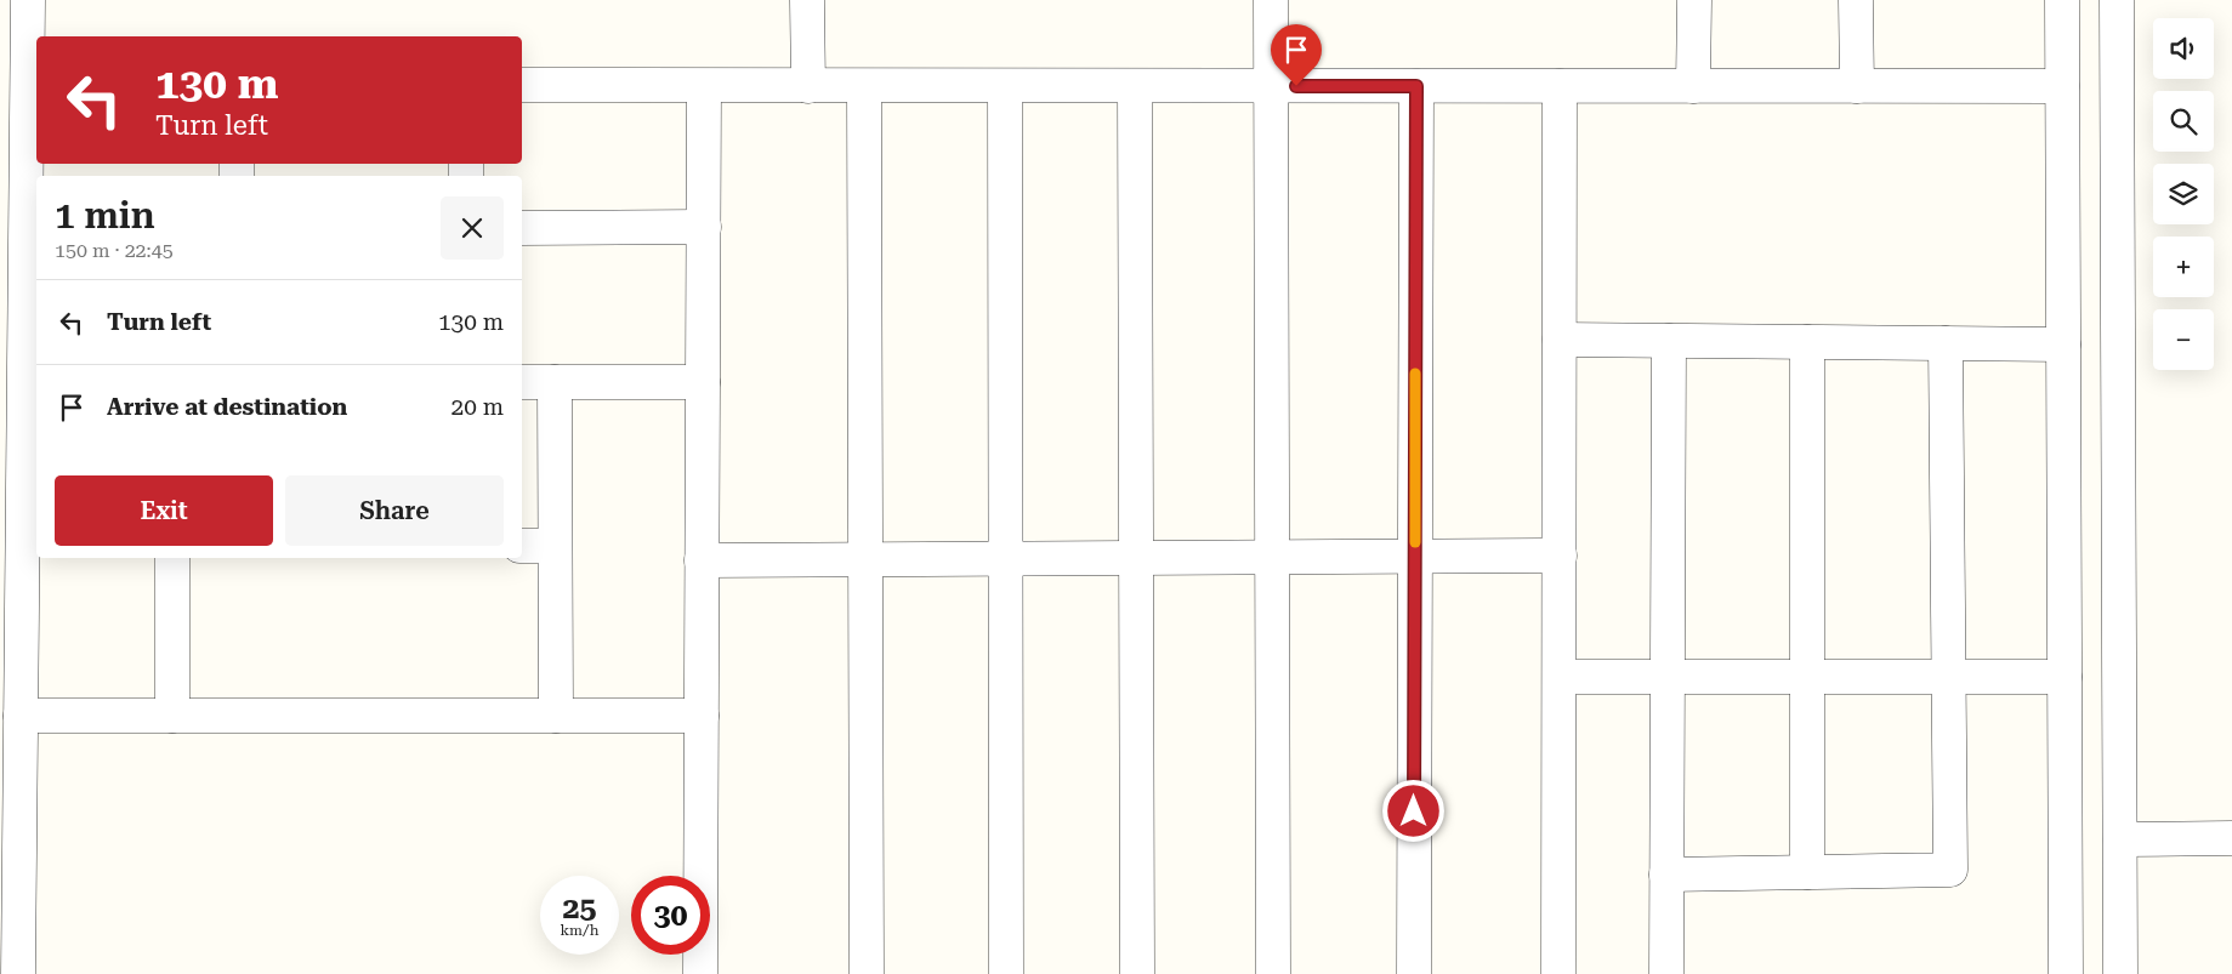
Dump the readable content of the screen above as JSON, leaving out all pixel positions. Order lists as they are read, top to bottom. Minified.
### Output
{"page":{"map_buttons":["+","−"],"turn":["130 m","Turn left"],"heading":["1 min","150 m · 22:45"],"list":[{"name":"Turn left","value":"130 m"},{"name":"Arrive at destination","value":"20 m"}],"buttons":["Exit","Share"],"speed":"25 km/h","limit":"30"}}
